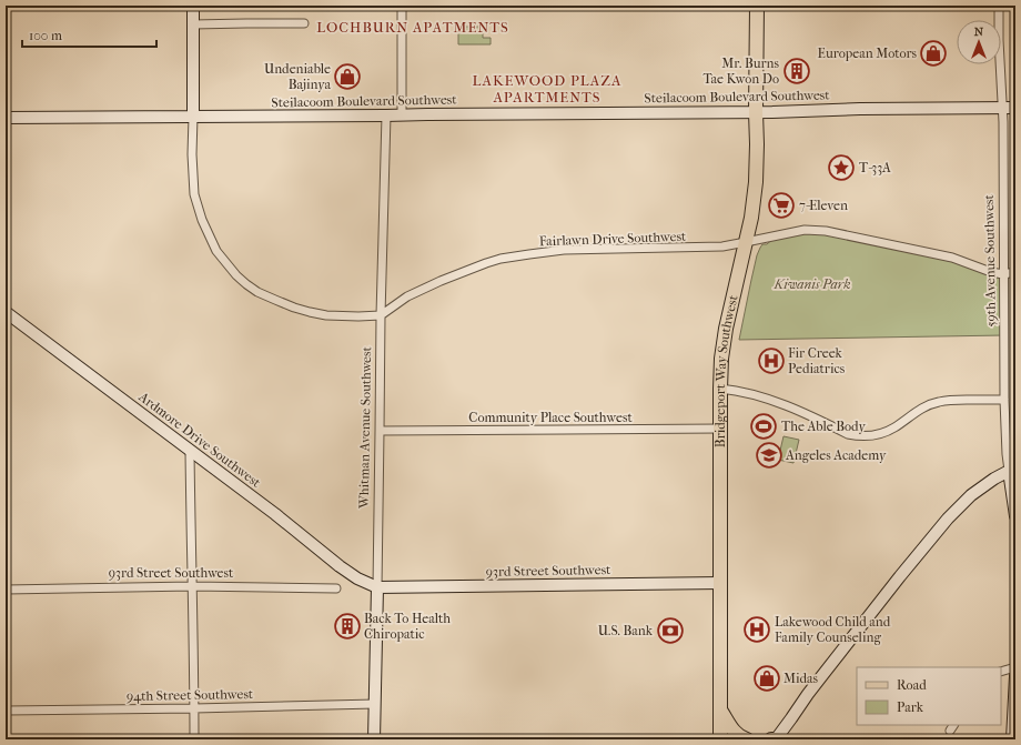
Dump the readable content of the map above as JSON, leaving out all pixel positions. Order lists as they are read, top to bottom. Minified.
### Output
{"streets":{"main road":["Bridgeport Way Southwest"],"street":["Steilacoom Boulevard Southwest","Fairlawn Drive Southwest","59th Avenue Southwest","Community Place Southwest","Whitman Avenue Southwest","Ardmore Drive Southwest","93rd Street Southwest","94th Street Southwest"]},"crossings":[["Steilacoom Boulevard Southwest","Fairlawn Drive Southwest"],["Steilacoom Boulevard Southwest","59th Avenue Southwest"],["Steilacoom Boulevard Southwest","Bridgeport Way Southwest"],["Steilacoom Boulevard Southwest","Whitman Avenue Southwest"],["Fairlawn Drive Southwest","59th Avenue Southwest"],["Fairlawn Drive Southwest","Bridgeport Way Southwest"],["Fairlawn Drive Southwest","Whitman Avenue Southwest"],["Bridgeport Way Southwest","Community Place Southwest"],["Bridgeport Way Southwest","93rd Street Southwest"],["Community Place Southwest","Whitman Avenue Southwest"],["Whitman Avenue Southwest","Ardmore Drive Southwest"],["Whitman Avenue Southwest","93rd Street Southwest"],["Whitman Avenue Southwest","94th Street Southwest"],["Ardmore Drive Southwest","93rd Street Southwest"]],"districts":["LOCHBURN APATMENTS","LAKEWOOD PLAZA APARTMENTS"],"parks":["Kiwanis Park"],"places":{"shop":["European Motors","Undeniable Bajinya","Midas"],"building":["Mr. Burns Tae Kwon Do","Back To Health Chiropatic"],"place":["T-33A"],"supermarket":["7-Eleven"],"hospital":["Fir Creek Pediatrics","Lakewood Child and Family Counseling"],"sports":["The Able Body"],"school or university":["Angeles Academy"],"bank":["U.S. Bank"]},"legend":["Road","Park"],"scale_bar":"100 m","north":"top"}
